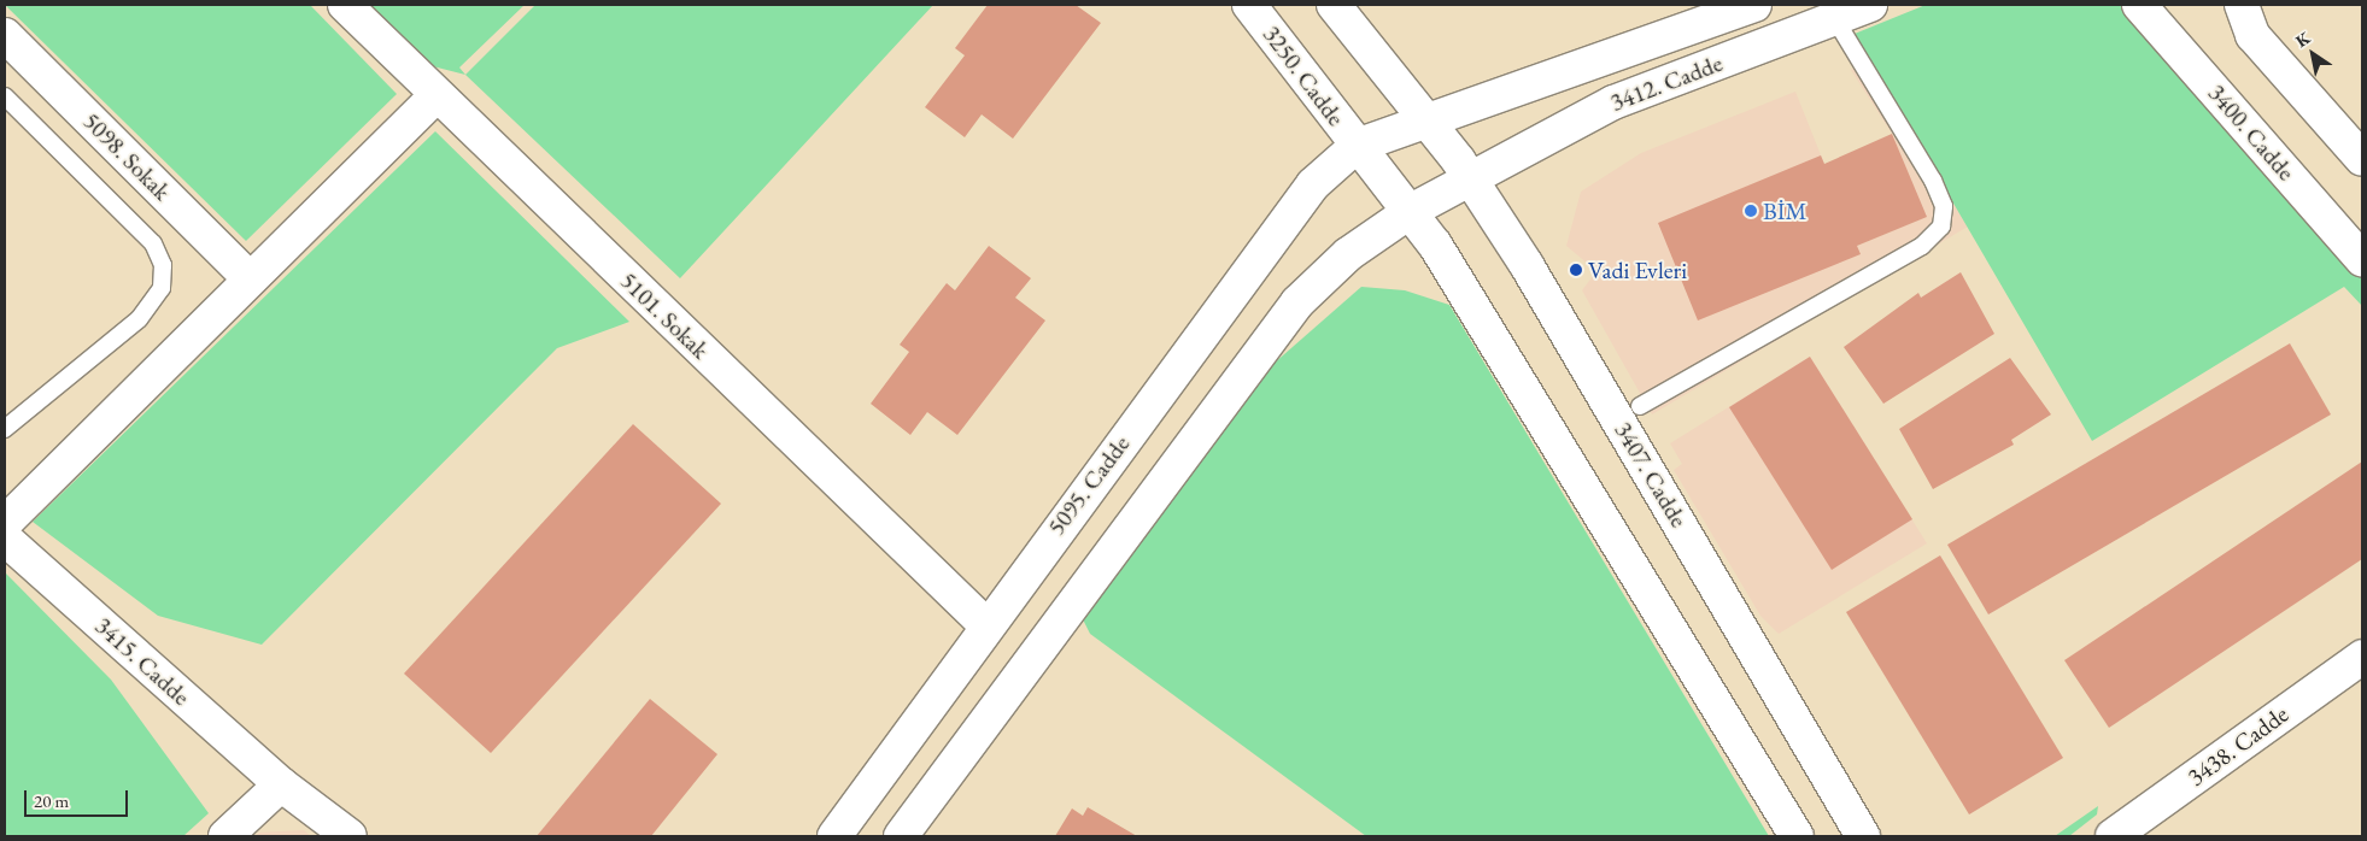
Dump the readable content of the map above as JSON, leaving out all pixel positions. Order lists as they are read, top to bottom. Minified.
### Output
{"streets":{"street":["3250. Cadde","3412. Cadde","3400. Cadde","5098. Sokak","5101. Sokak","3407. Cadde","5095. Cadde","3415. Cadde","3438. Cadde"]},"crossings":[["3250. Cadde","3412. Cadde"],["3250. Cadde","5095. Cadde"],["3412. Cadde","3407. Cadde"],["3412. Cadde","5095. Cadde"],["5101. Sokak","5095. Cadde"]],"places":["BİM","Vadi Evleri"],"scale_bar":"20 m","north":"top left"}
